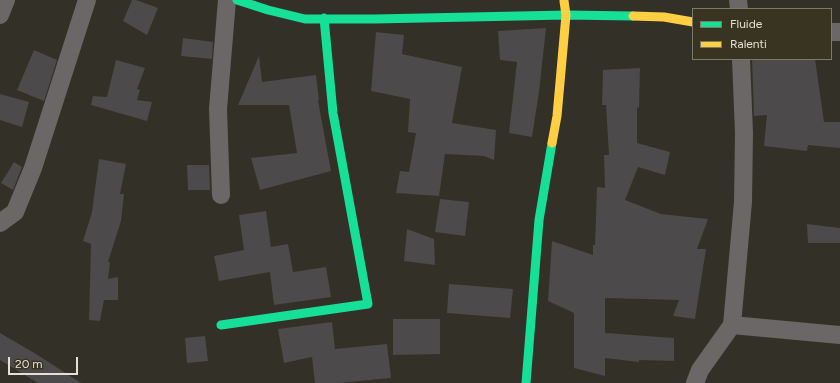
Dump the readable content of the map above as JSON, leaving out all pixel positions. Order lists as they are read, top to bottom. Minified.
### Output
{"legend":["Fluide","Ralenti"],"scale_bar":"20 m"}
